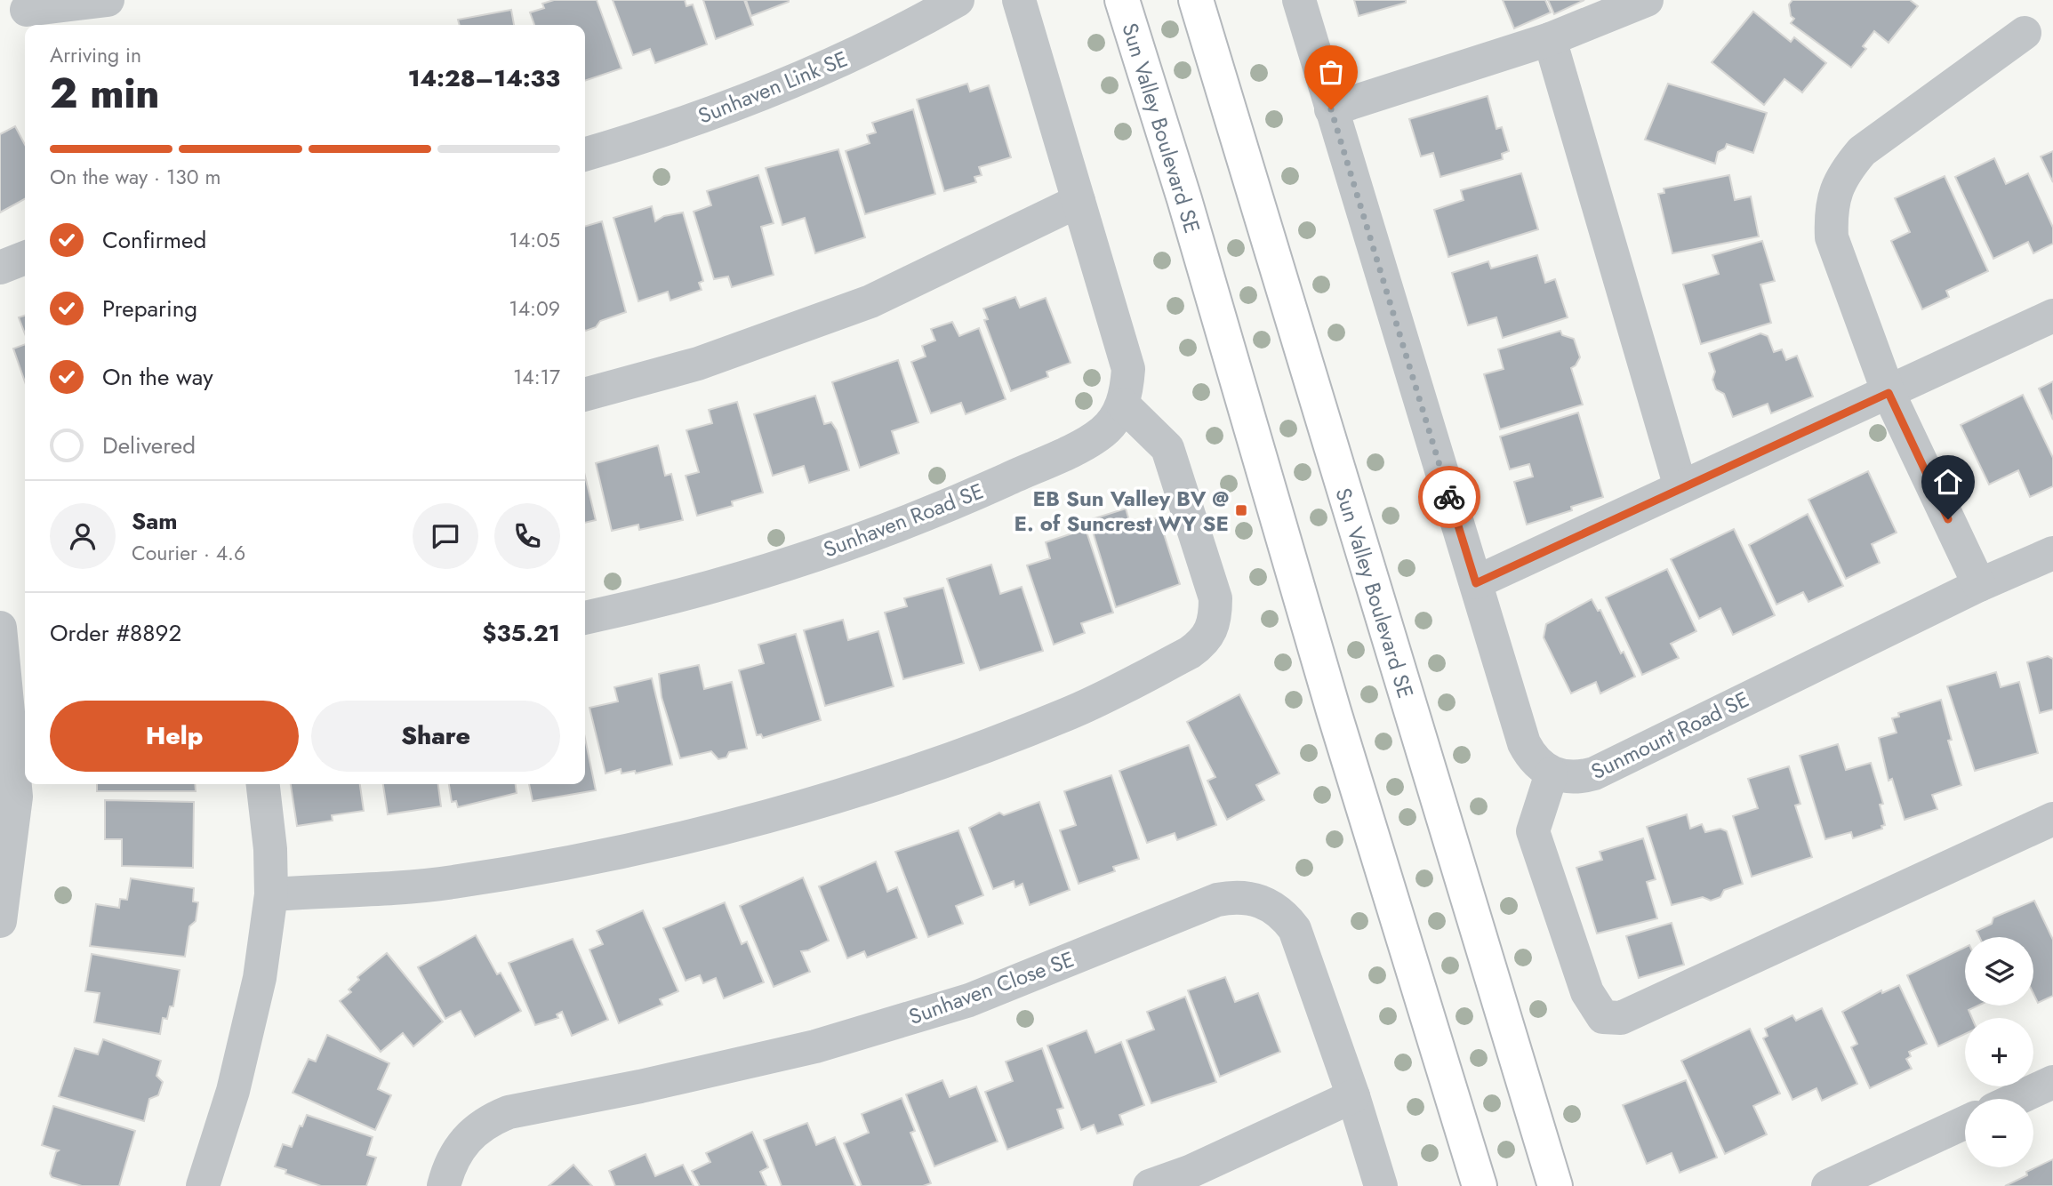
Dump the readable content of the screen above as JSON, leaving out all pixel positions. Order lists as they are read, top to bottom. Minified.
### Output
{"streets":{"main road":["Sun Valley Boulevard SE"],"street":["Sunhaven Link SE","Sunhaven Road SE","Sunmount Road SE","Sunhaven Close SE"]},"places":{"transit":["EB Sun Valley BV @ E. of Suncrest WY SE"]},"page":{"heading":["2 min","Arriving in","14:28–14:33"],"panel":["Sam","Courier · 4.6","Order #8892","$35.21"],"bar":"On the way · 130 m","list":[["Confirmed","14:05"],["Preparing","14:09"],["On the way","14:17"],"Delivered"],"buttons":["Help","Share"],"map_buttons":["+","−"]}}
